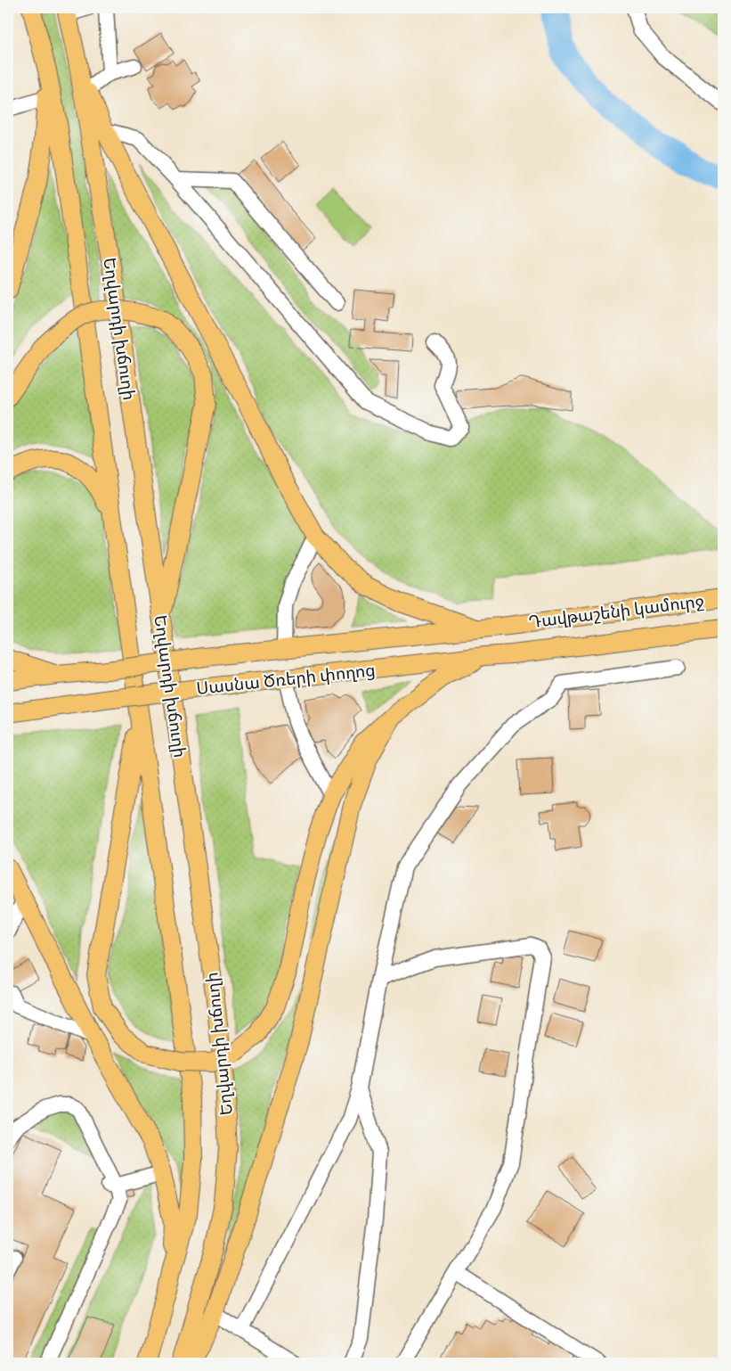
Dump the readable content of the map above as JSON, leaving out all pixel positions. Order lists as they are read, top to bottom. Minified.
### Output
{"streets":{"main road":["Եղվարդի խճուղի","Դավթաշենի կամուրջ","Սասնա Ծռերի փողոց"]},"crossings":[["Դավթաշենի կամուրջ","Սասնա Ծռերի փողոց"]]}
